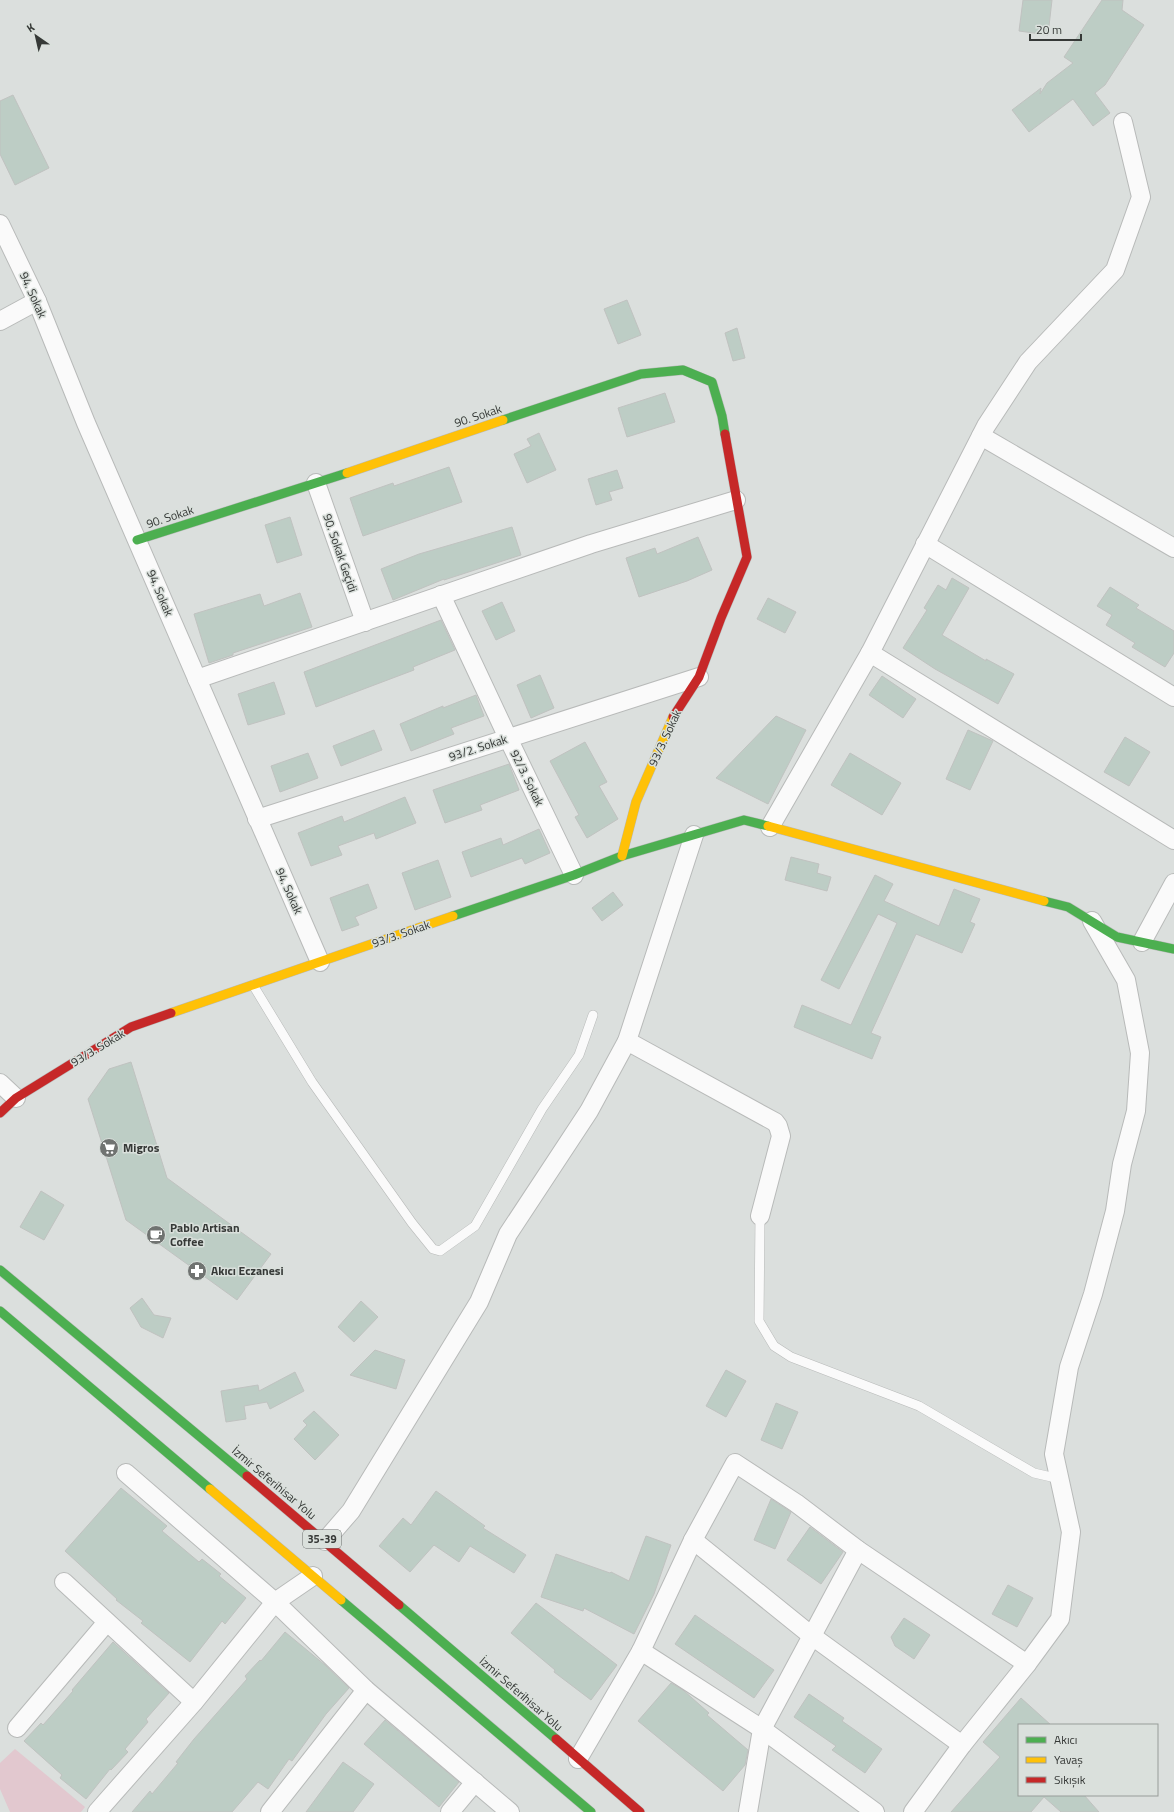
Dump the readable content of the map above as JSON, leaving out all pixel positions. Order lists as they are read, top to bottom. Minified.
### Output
{"streets":{"street":["94. Sokak","90. Sokak","90. Sokak Geçidi","93/3. Sokak","93/2. Sokak","92/3. Sokak","İzmir Seferihisar Yolu","35-39"]},"crossings":[["94. Sokak","90. Sokak"],["94. Sokak","93/3. Sokak"],["94. Sokak","93/2. Sokak"],["90. Sokak","90. Sokak Geçidi"],["90. Sokak","93/3. Sokak"],["93/3. Sokak","93/2. Sokak"],["93/3. Sokak","92/3. Sokak"],["93/2. Sokak","92/3. Sokak"]],"places":{"supermarket":["Migros"],"cafe":["Pablo Artisan Coffee"],"pharmacy":["Akıcı Eczanesi"]},"legend":["Akıcı","Yavaş","Sıkışık"],"scale_bar":"20 m","north":"top left"}
